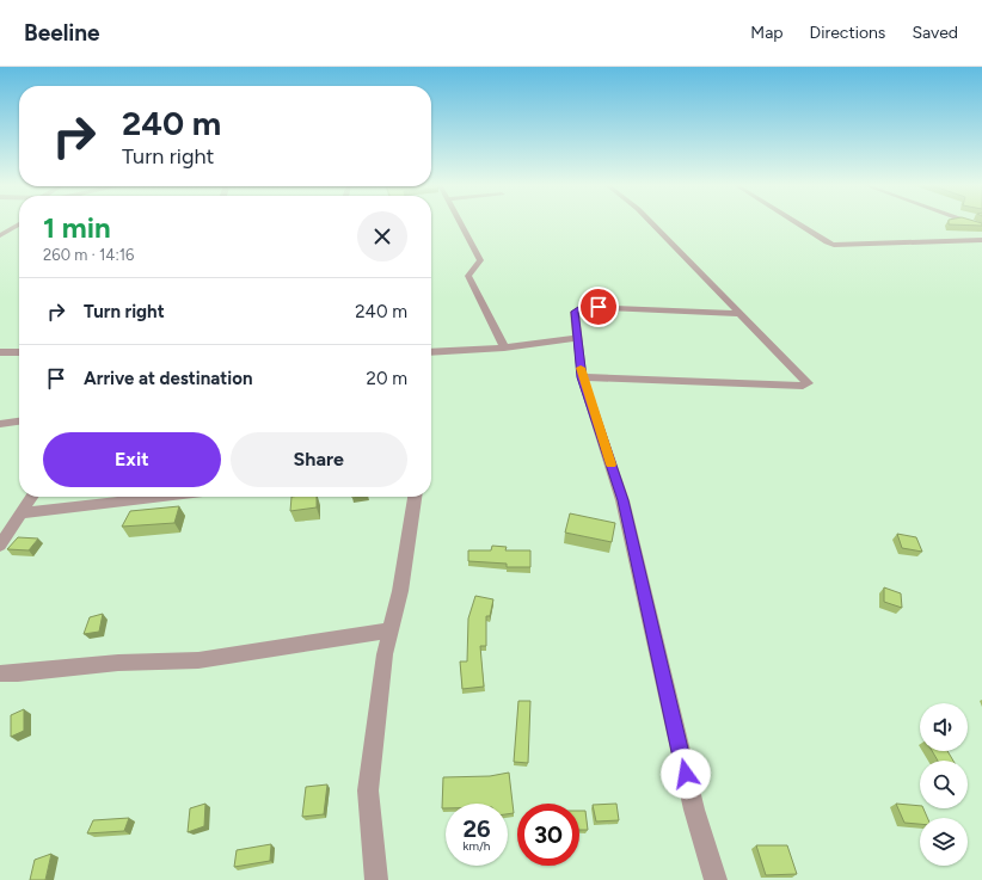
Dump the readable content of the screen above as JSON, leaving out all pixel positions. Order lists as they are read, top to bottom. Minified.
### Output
{"page":{"header":"Beeline","nav":["Map","Directions","Saved"],"turn":["240 m","Turn right"],"heading":["1 min","260 m · 14:16"],"list":[{"name":"Turn right","value":"240 m"},{"name":"Arrive at destination","value":"20 m"}],"buttons":["Exit","Share"],"speed":"26 km/h","limit":"30"}}
